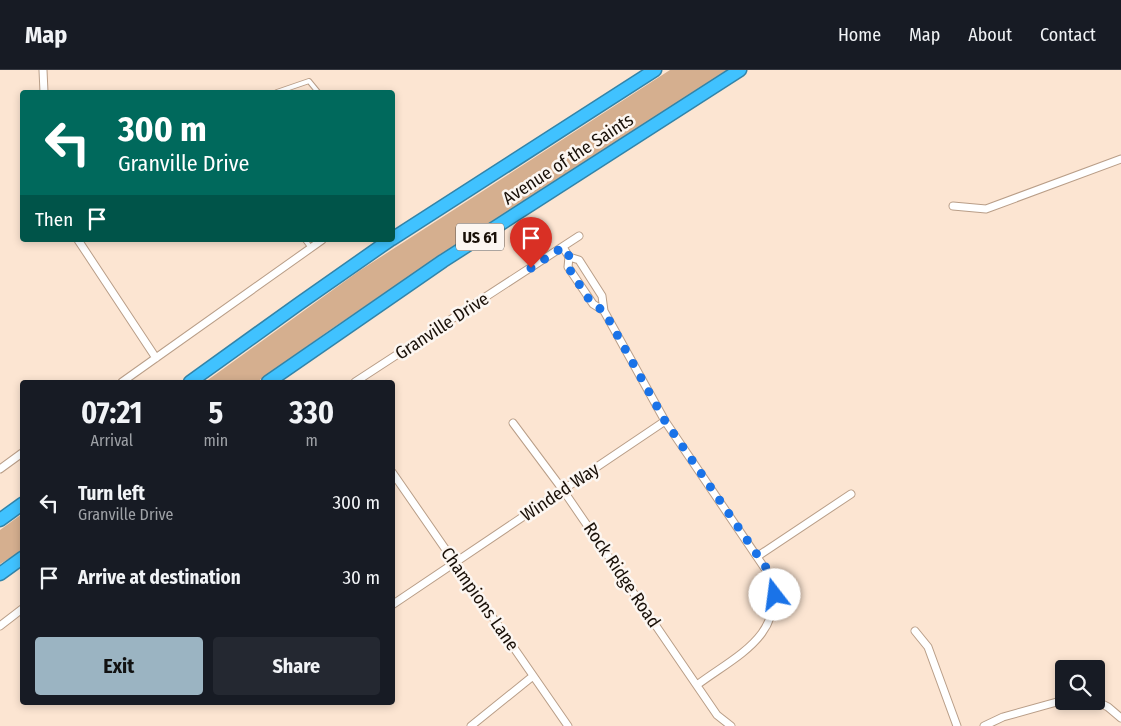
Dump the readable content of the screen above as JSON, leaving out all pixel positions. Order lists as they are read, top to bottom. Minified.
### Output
{"streets":{"highway":["Avenue of the Saints","US 61"],"street":["Granville Drive","Winded Way","Rock Ridge Road","Champions Lane"]},"crossings":[["Winded Way","Rock Ridge Road"],["Winded Way","Champions Lane"]],"page":{"header":"Map","nav":["Home","Map","About","Contact"],"turn":["300 m","Granville Drive"],"then":"Then","eta":["07:21","Arrival","5","min","330","m"],"list":[{"name":"Turn left","note":"Granville Drive","value":"300 m"},{"name":"Arrive at destination","value":"30 m"}],"buttons":["Exit","Share"]}}
